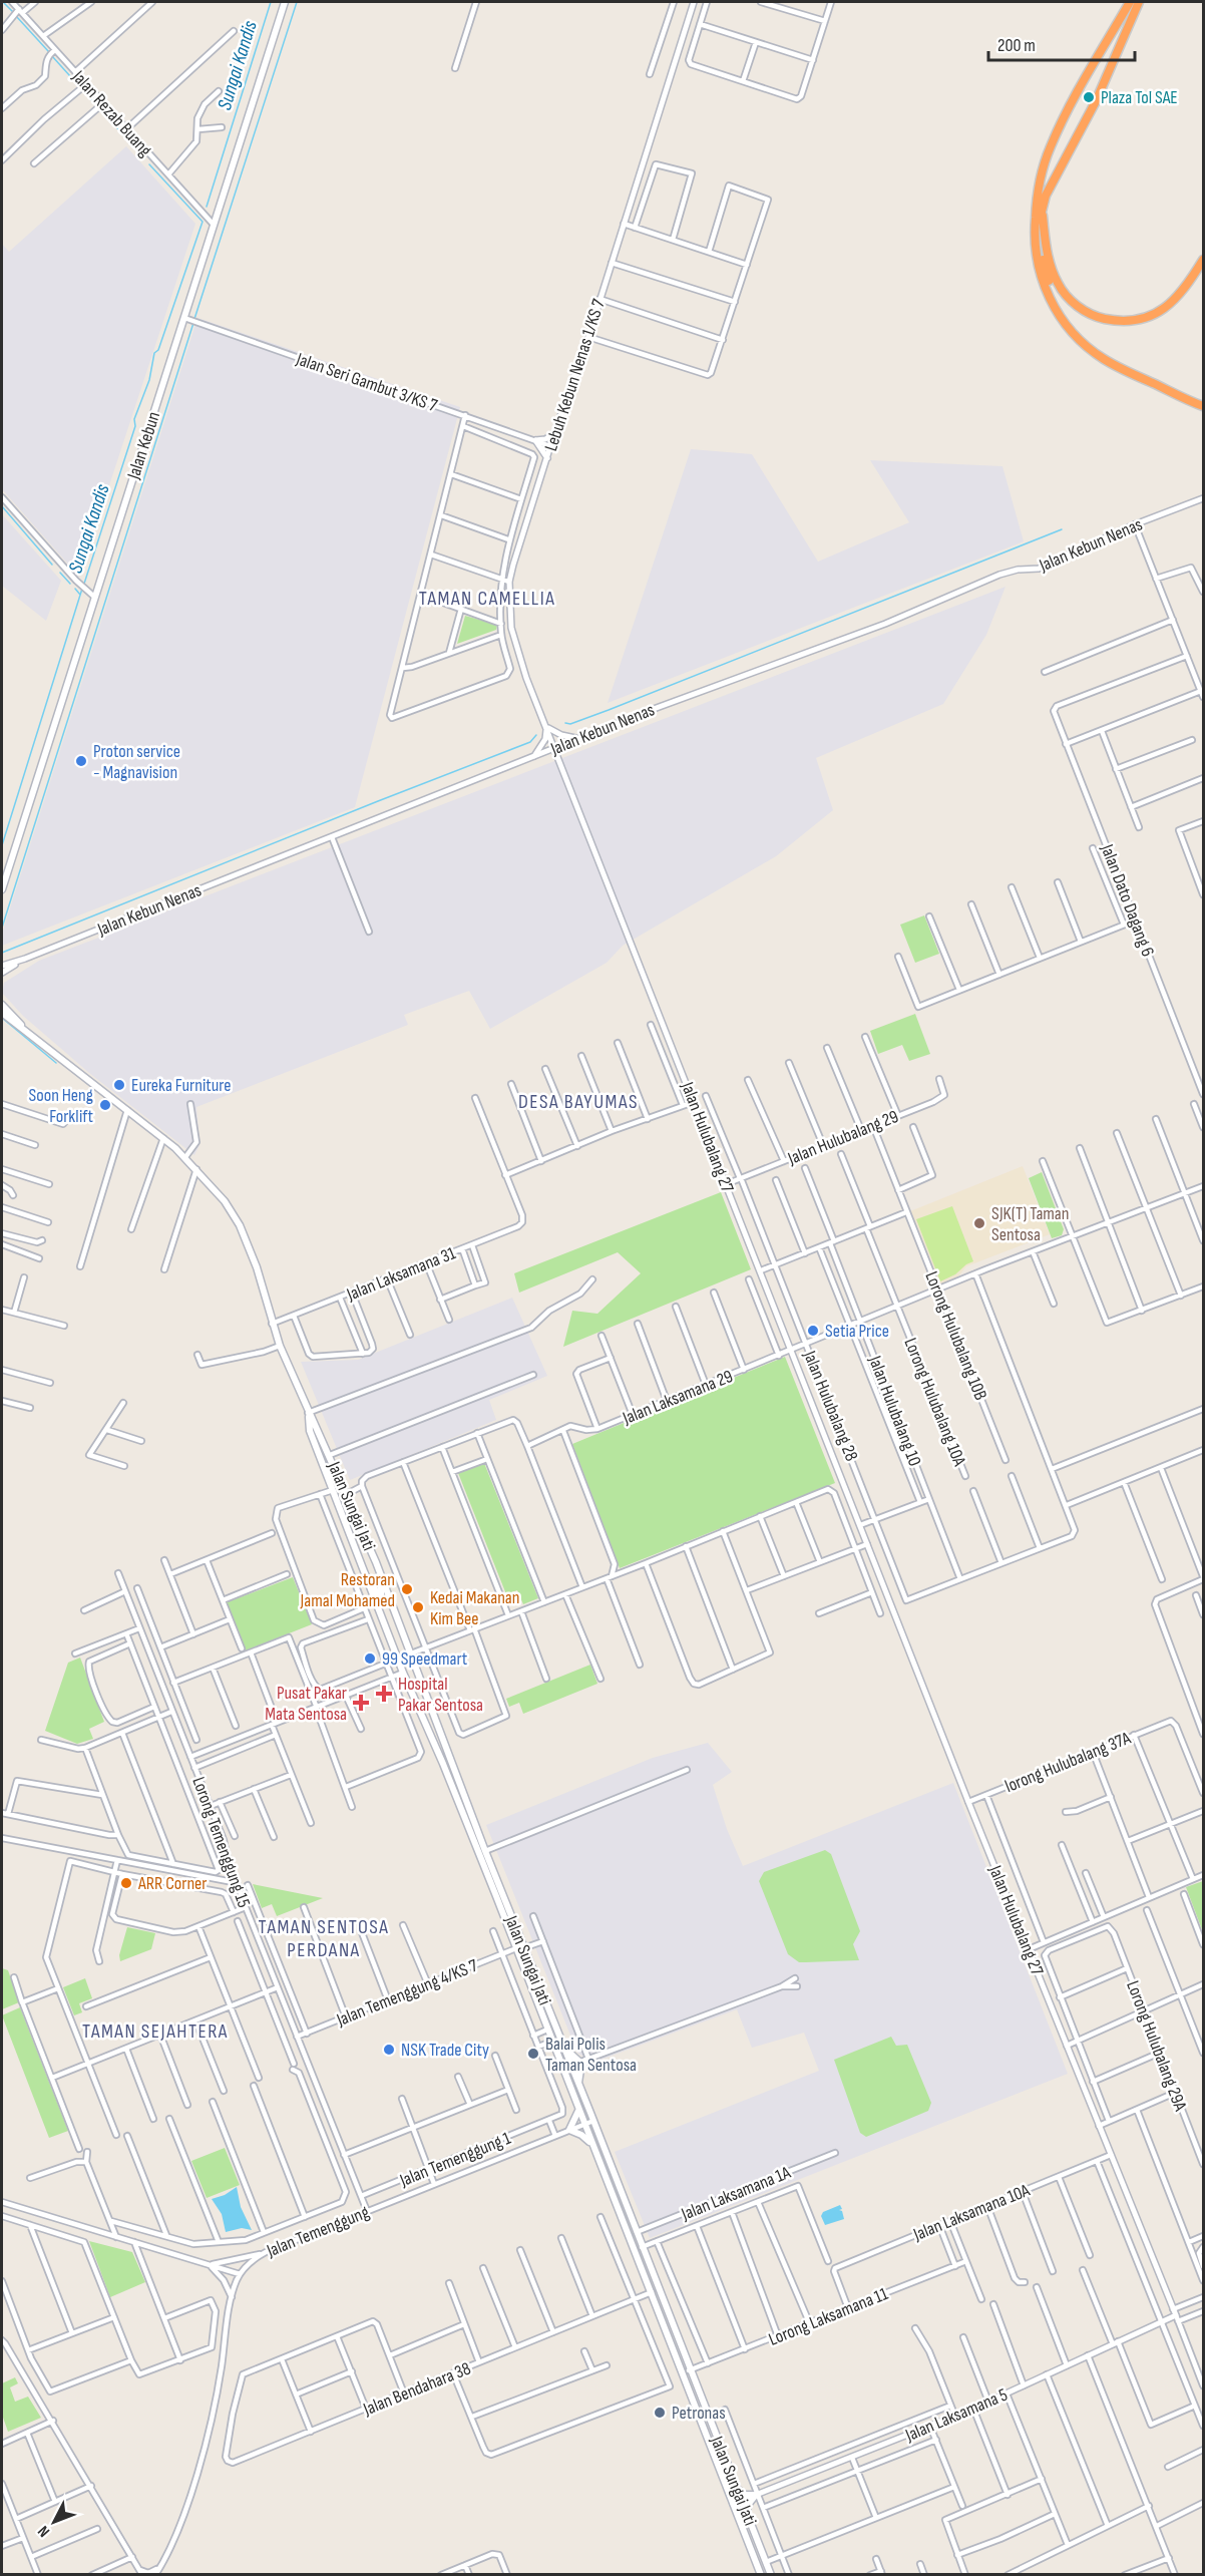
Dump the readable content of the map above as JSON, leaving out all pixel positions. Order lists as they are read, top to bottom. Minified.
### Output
{"streets":{"main road":["Jalan Kebun","Jalan Sungai Jati"],"street":["Jalan Rezab Buang","Lebuh Kebun Nenas 1/KS 7","Jalan Seri Gambut 3/KS 7","Jalan Kebun Nenas","Jalan Dato Dagang 6","Jalan Hulubalang 27","Jalan Hulubalang 29","Jalan Laksamana 31","Lorong Hulubalang 10B","Jalan Laksamana 29","Lorong Hulubalang 10A","Jalan Hulubalang 28","Jalan Hulubalang 10","lorong Hulubalang 37A","Lorong Temenggung 15","Jalan Temenggung 4/KS 7","Lorong Hulubalang 29A","Jalan Temenggung 1","Jalan Laksamana 1A","Jalan Laksamana 10A","Jalan Temenggung","Lorong Laksamana 11","Jalan Bendahara 38","Jalan Laksamana 5"]},"crossings":[["Jalan Rezab Buang","Jalan Kebun"],["Lebuh Kebun Nenas 1/KS 7","Jalan Seri Gambut 3/KS 7"],["Lebuh Kebun Nenas 1/KS 7","Jalan Kebun Nenas"],["Lebuh Kebun Nenas 1/KS 7","Jalan Hulubalang 27"],["Jalan Seri Gambut 3/KS 7","Jalan Kebun"],["Jalan Kebun Nenas","Jalan Hulubalang 27"],["Jalan Hulubalang 27","Jalan Hulubalang 29"],["Jalan Hulubalang 27","Jalan Laksamana 29"],["Jalan Hulubalang 27","lorong Hulubalang 37A"],["Jalan Hulubalang 27","Jalan Laksamana 10A"],["Jalan Hulubalang 27","Jalan Laksamana 5"],["Jalan Hulubalang 29","Lorong Hulubalang 10B"],["Jalan Hulubalang 29","Jalan Hulubalang 28"],["Jalan Laksamana 31","Jalan Sungai Jati"],["Lorong Hulubalang 10B","Jalan Laksamana 29"],["Jalan Laksamana 29","Lorong Hulubalang 10A"],["Jalan Laksamana 29","Jalan Hulubalang 28"],["Jalan Laksamana 29","Jalan Hulubalang 10"],["Jalan Hulubalang 28","Jalan Hulubalang 10"],["Jalan Sungai Jati","Jalan Temenggung 4/KS 7"],["Jalan Sungai Jati","Jalan Laksamana 1A"],["Jalan Sungai Jati","Jalan Temenggung"],["Jalan Sungai Jati","Lorong Laksamana 11"],["Jalan Sungai Jati","Jalan Bendahara 38"],["Jalan Sungai Jati","Jalan Laksamana 5"],["Lorong Temenggung 15","Jalan Temenggung 4/KS 7"],["Lorong Temenggung 15","Jalan Temenggung 1"],["Lorong Temenggung 15","Jalan Temenggung"],["Jalan Laksamana 10A","Lorong Laksamana 11"]],"districts":["TAMAN CAMELLIA","DESA BAYUMAS","TAMAN SENTOSA PERDANA","TAMAN SEJAHTERA"],"water":["Sungai Kandis"],"places":{"other":["Plaza Tol SAE","Proton service - Magnavision","Eureka Furniture","Soon Heng Forklift","SJK(T) Taman Sentosa","Setia Price","Restoran Jamal Mohamed","Kedai Makanan Kim Bee","99 Speedmart","ARR Corner","NSK Trade City","Balai Polis Taman Sentosa","Petronas"],"health":["Hospital Pakar Sentosa","Pusat Pakar Mata Sentosa"]},"scale_bar":"200 m","north":"bottom left"}
